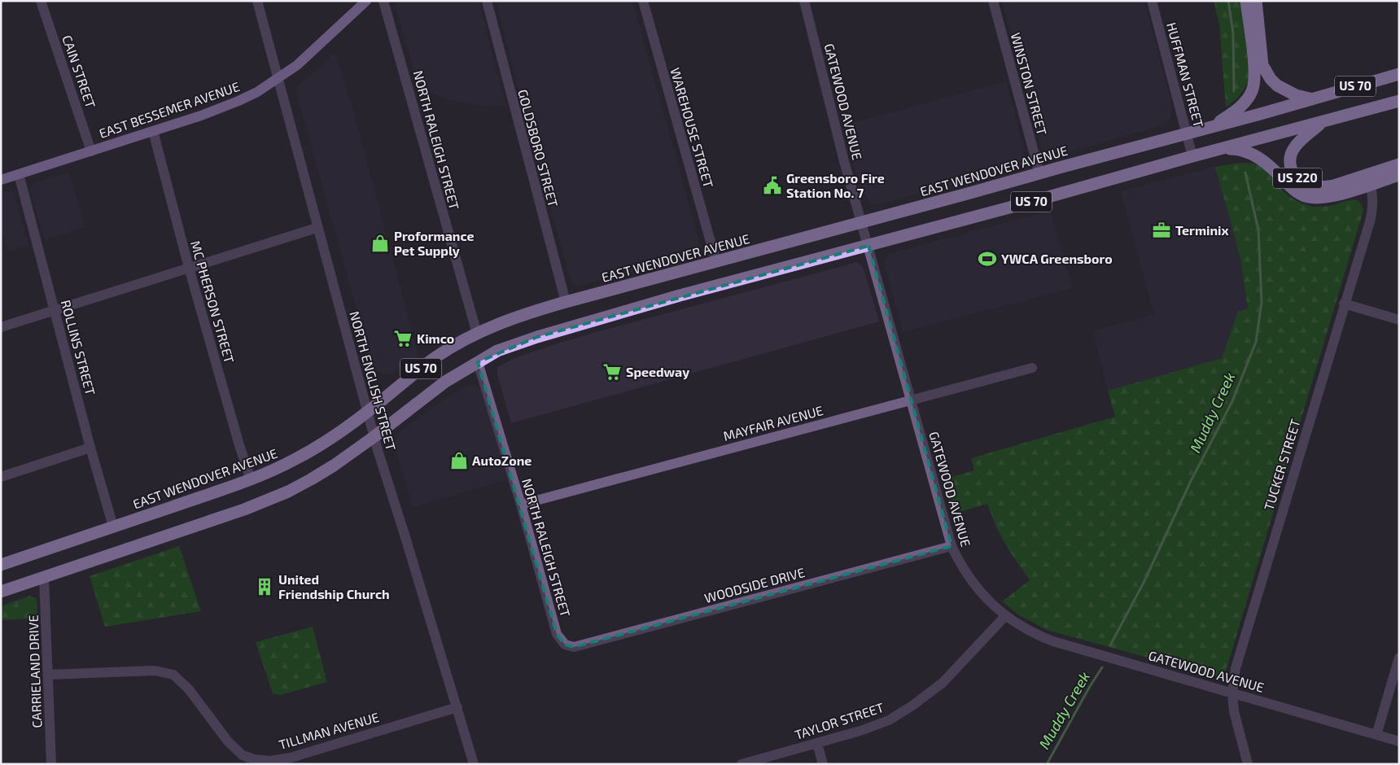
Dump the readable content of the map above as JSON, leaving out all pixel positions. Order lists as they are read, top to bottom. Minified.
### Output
{"streets":{"highway":["US 70","EAST WENDOVER AVENUE","US 220"],"main road":["EAST BESSEMER AVENUE"],"street":["CAIN STREET","HUFFMAN STREET","WINSTON STREET","GATEWOOD AVENUE","WAREHOUSE STREET","NORTH RALEIGH STREET","GOLDSBORO STREET","MC PHERSON STREET","ROLLINS STREET","NORTH ENGLISH STREET","MAYFAIR AVENUE","TUCKER STREET","WOODSIDE DRIVE","CARRIELAND DRIVE","TAYLOR STREET","TILLMAN AVENUE"]},"crossings":[["CAIN STREET","EAST BESSEMER AVENUE"],["HUFFMAN STREET","US 70"],["HUFFMAN STREET","EAST WENDOVER AVENUE"],["WINSTON STREET","EAST WENDOVER AVENUE"],["US 70","GATEWOOD AVENUE"],["US 70","NORTH RALEIGH STREET"],["US 70","US 220"],["US 70","NORTH ENGLISH STREET"],["US 70","CARRIELAND DRIVE"],["GATEWOOD AVENUE","EAST WENDOVER AVENUE"],["GATEWOOD AVENUE","MAYFAIR AVENUE"],["GATEWOOD AVENUE","TUCKER STREET"],["GATEWOOD AVENUE","WOODSIDE DRIVE"],["GATEWOOD AVENUE","TAYLOR STREET"],["EAST BESSEMER AVENUE","MC PHERSON STREET"],["EAST BESSEMER AVENUE","ROLLINS STREET"],["EAST BESSEMER AVENUE","NORTH ENGLISH STREET"],["WAREHOUSE STREET","EAST WENDOVER AVENUE"],["NORTH RALEIGH STREET","EAST WENDOVER AVENUE"],["NORTH RALEIGH STREET","MAYFAIR AVENUE"],["NORTH RALEIGH STREET","WOODSIDE DRIVE"],["GOLDSBORO STREET","EAST WENDOVER AVENUE"],["EAST WENDOVER AVENUE","MC PHERSON STREET"],["EAST WENDOVER AVENUE","ROLLINS STREET"],["EAST WENDOVER AVENUE","NORTH ENGLISH STREET"],["US 220","TUCKER STREET"],["NORTH ENGLISH STREET","TILLMAN AVENUE"],["CARRIELAND DRIVE","TILLMAN AVENUE"]],"water":["Muddy Creek"],"places":{"public building":["Greensboro Fire Station No. 7"],"office":["Terminix"],"shop":["Proformance Pet Supply","AutoZone"],"sports":["YWCA Greensboro"],"supermarket":["Kimco","Speedway"],"building":["United Friendship Church"]}}
